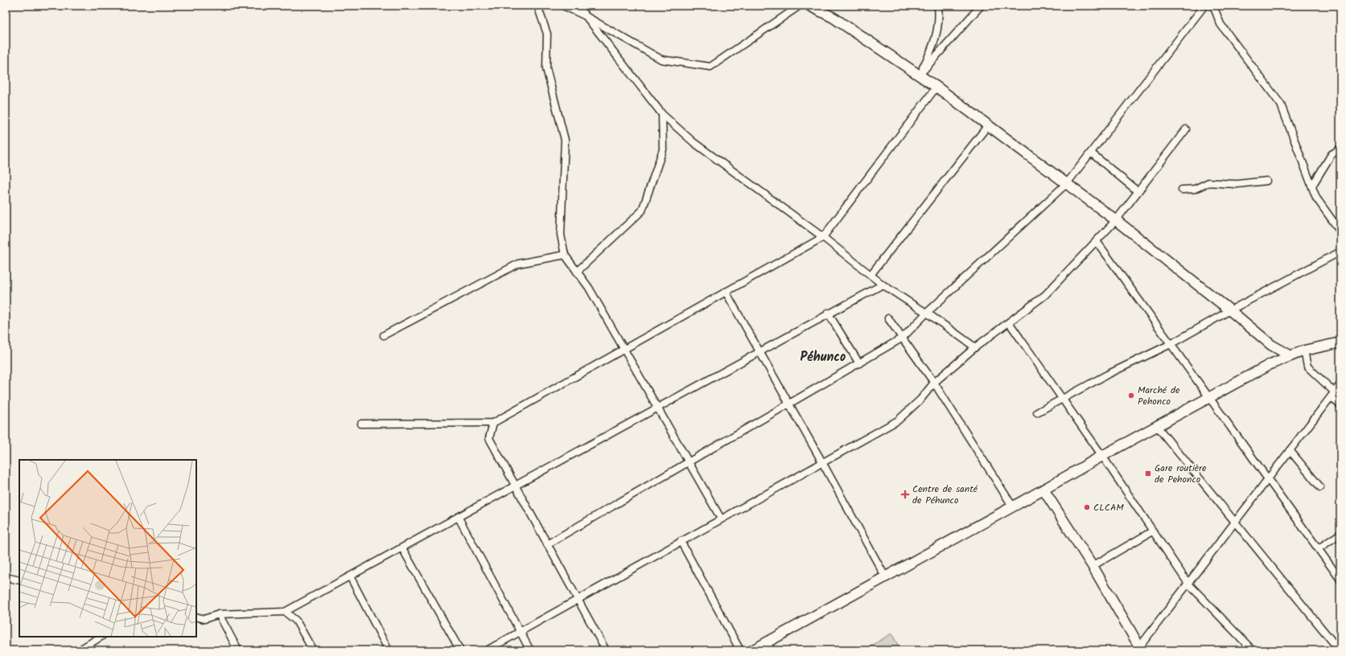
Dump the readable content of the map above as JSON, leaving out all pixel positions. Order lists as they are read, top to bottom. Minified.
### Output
{"districts":["Péhunco"],"places":{"other":["Marché de Pehonco","CLCAM"],"transit":["Gare routière de Pehonco"],"health":["Centre de santé de Péhunco"]}}
